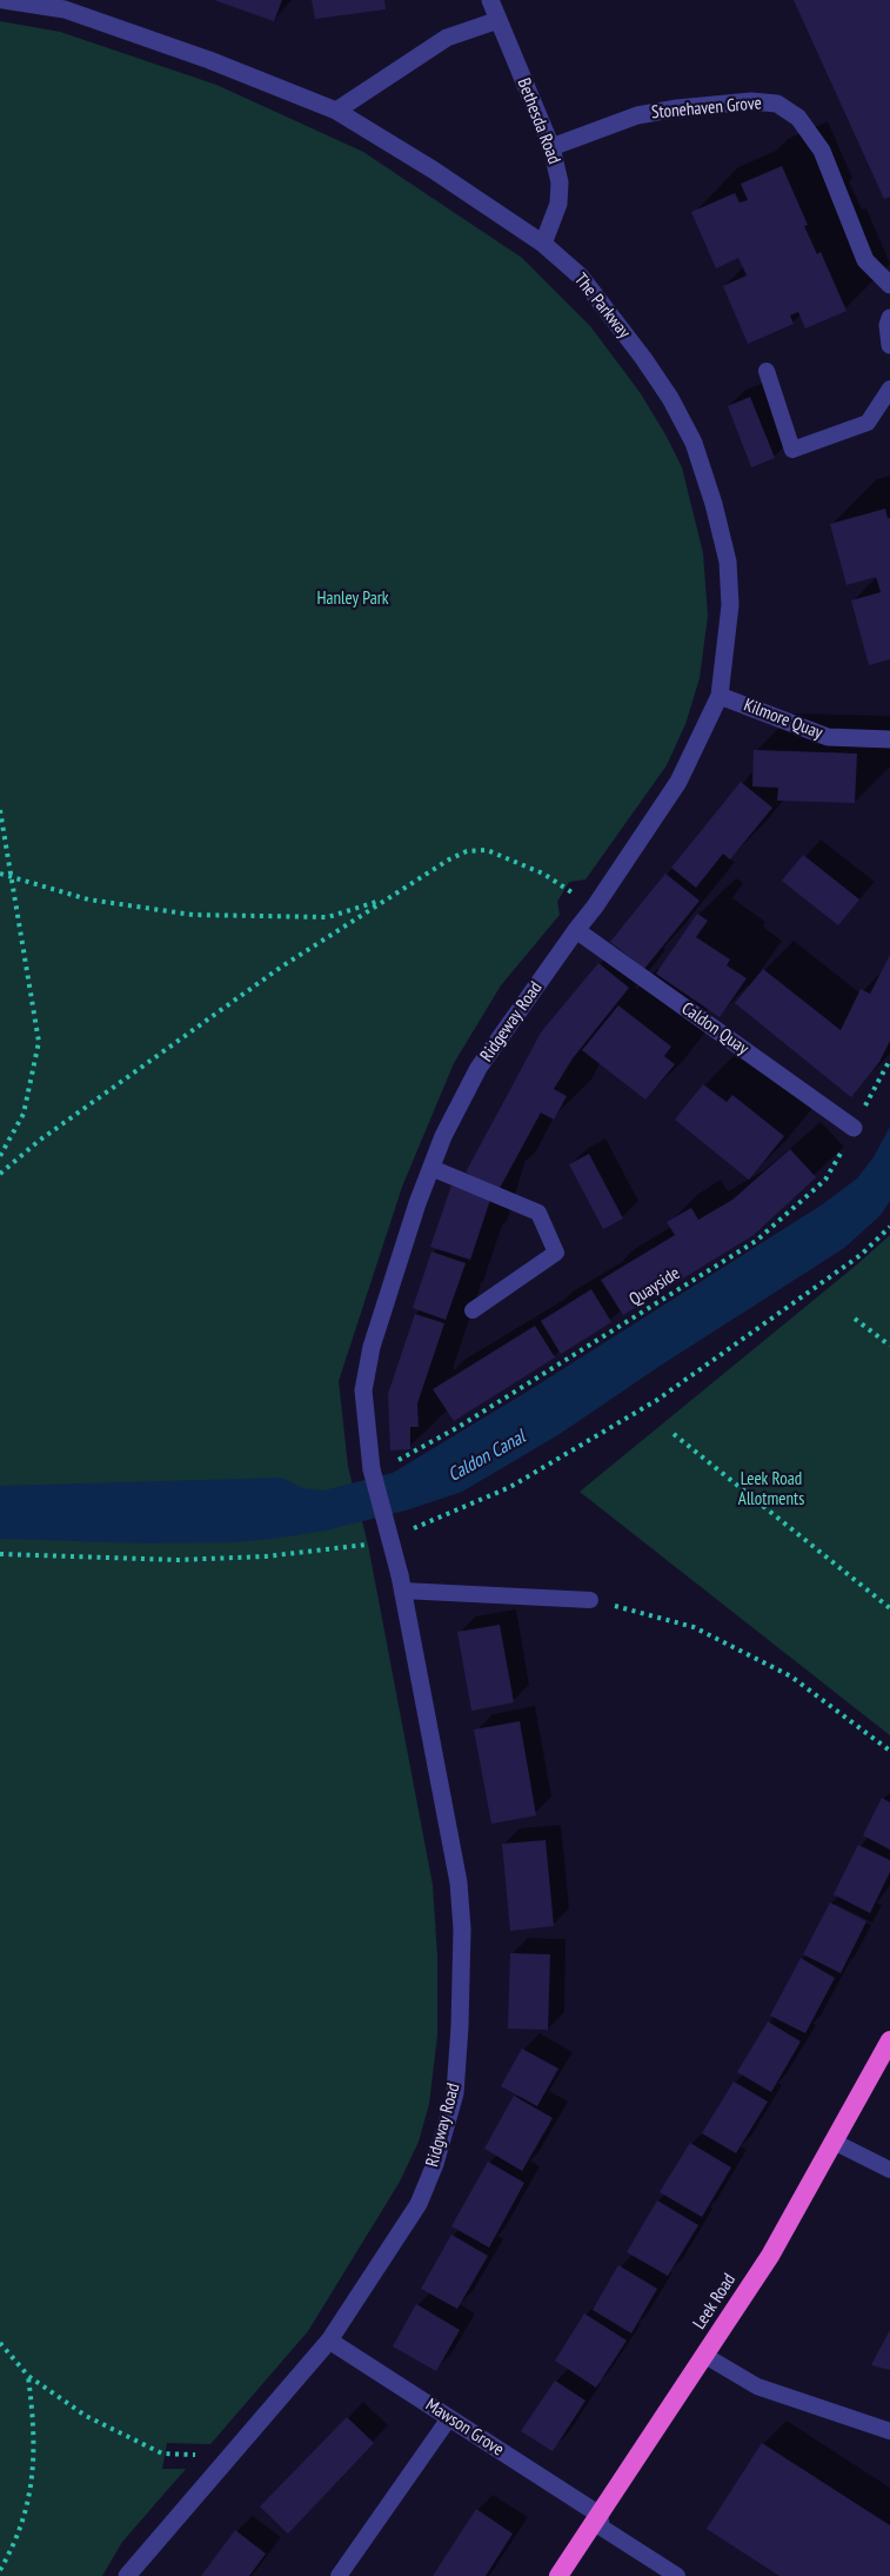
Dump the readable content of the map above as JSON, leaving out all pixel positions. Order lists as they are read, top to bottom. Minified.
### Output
{"streets":{"highway":["Leek Road"],"street":["Stonehaven Grove","Bethesda Road","The Parkway","Kilmore Quay","Ridgeway Road","Caldon Quay","Ridgway Road","Mawson Grove"],"path":["Quayside"]},"crossings":[["Stonehaven Grove","Bethesda Road"],["Bethesda Road","The Parkway"],["The Parkway","Ridgeway Road"],["Kilmore Quay","Ridgeway Road"],["Ridgeway Road","Caldon Quay"],["Ridgeway Road","Quayside"],["Ridgeway Road","Ridgway Road"],["Caldon Quay","Quayside"],["Quayside","Ridgway Road"],["Ridgway Road","Mawson Grove"],["Leek Road","Mawson Grove"]],"water":["Caldon Canal"],"parks":["Hanley Park","Leek Road Allotments"]}
